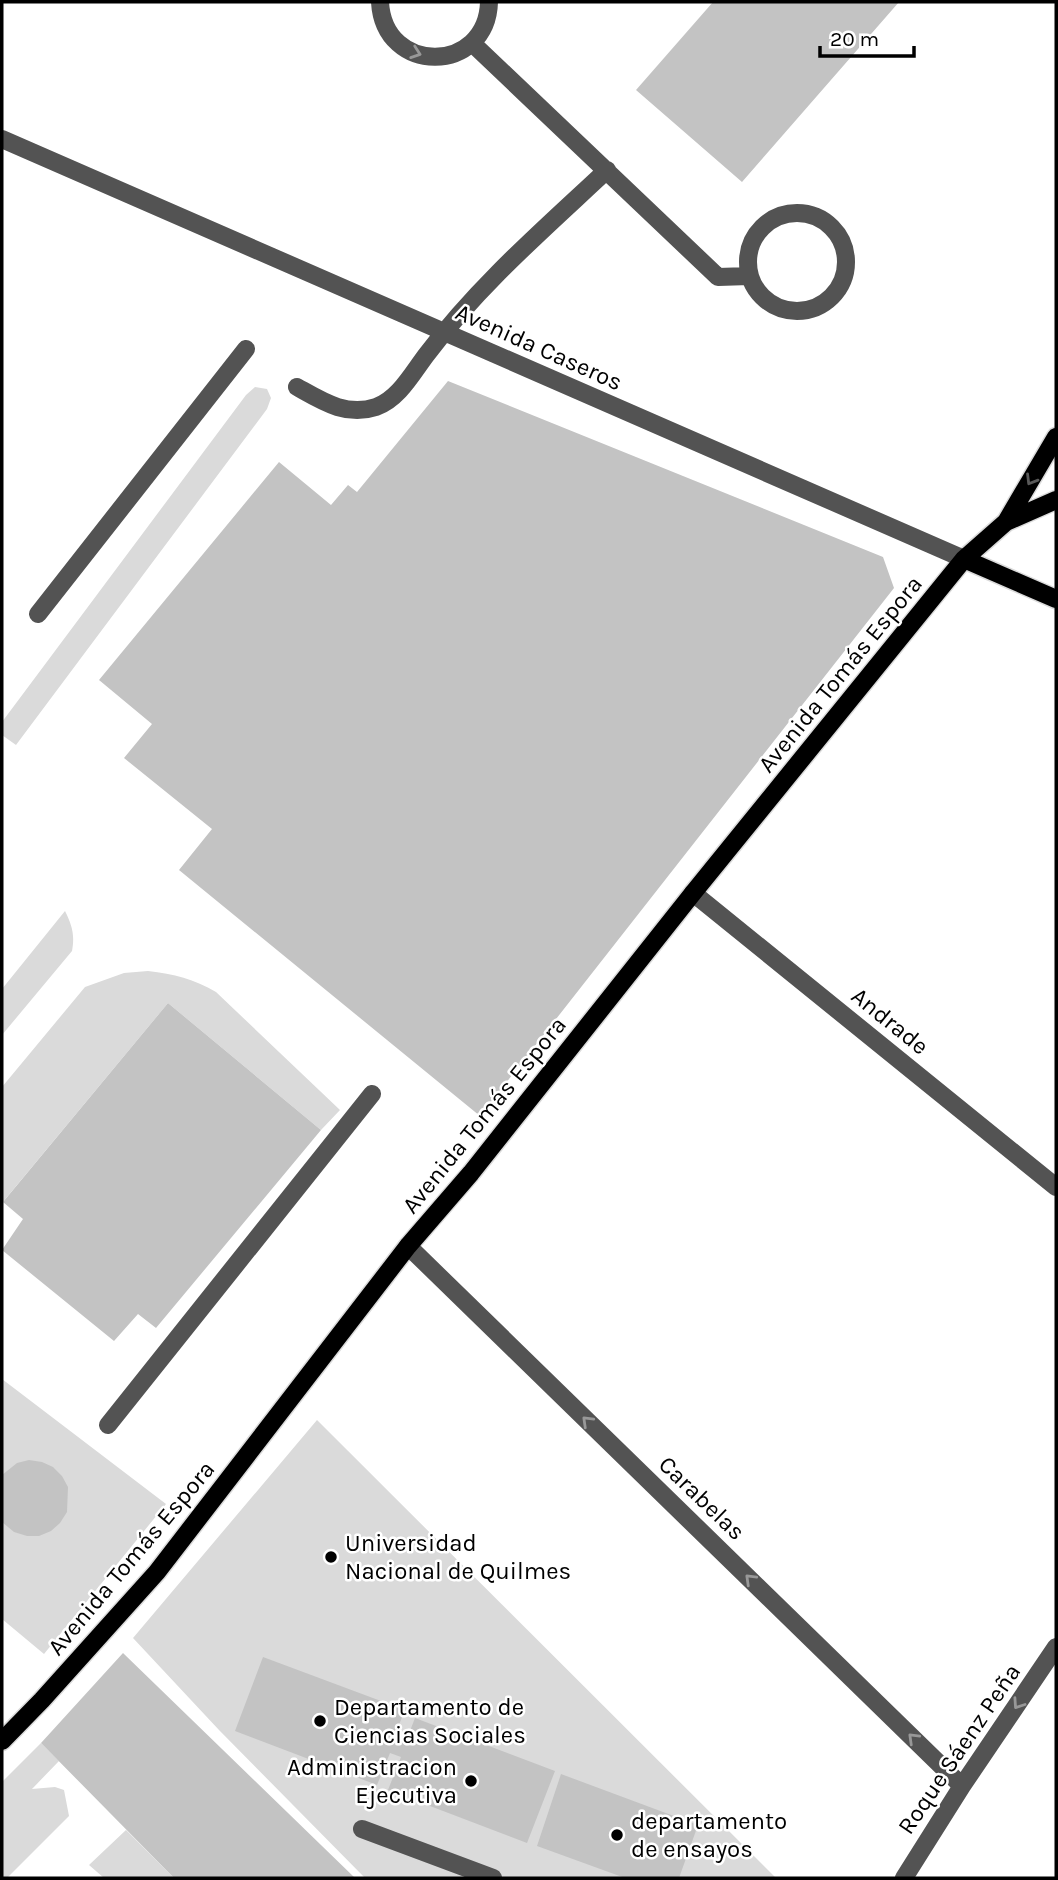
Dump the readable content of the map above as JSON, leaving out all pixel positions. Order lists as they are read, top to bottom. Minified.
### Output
{"streets":{"main road":["Avenida Caseros","Avenida Tomás Espora"],"street":["Andrade","Carabelas","Roque Sáenz Peña"]},"crossings":[["Avenida Caseros","Avenida Tomás Espora"],["Avenida Tomás Espora","Andrade"],["Avenida Tomás Espora","Carabelas"],["Carabelas","Roque Sáenz Peña"]],"one_way":["Carabelas","Roque Sáenz Peña"],"places":["Universidad Nacional de Quilmes","Departamento de Ciencias Sociales","Administracion Ejecutiva","departamento de ensayos"],"scale_bar":"20 m"}
